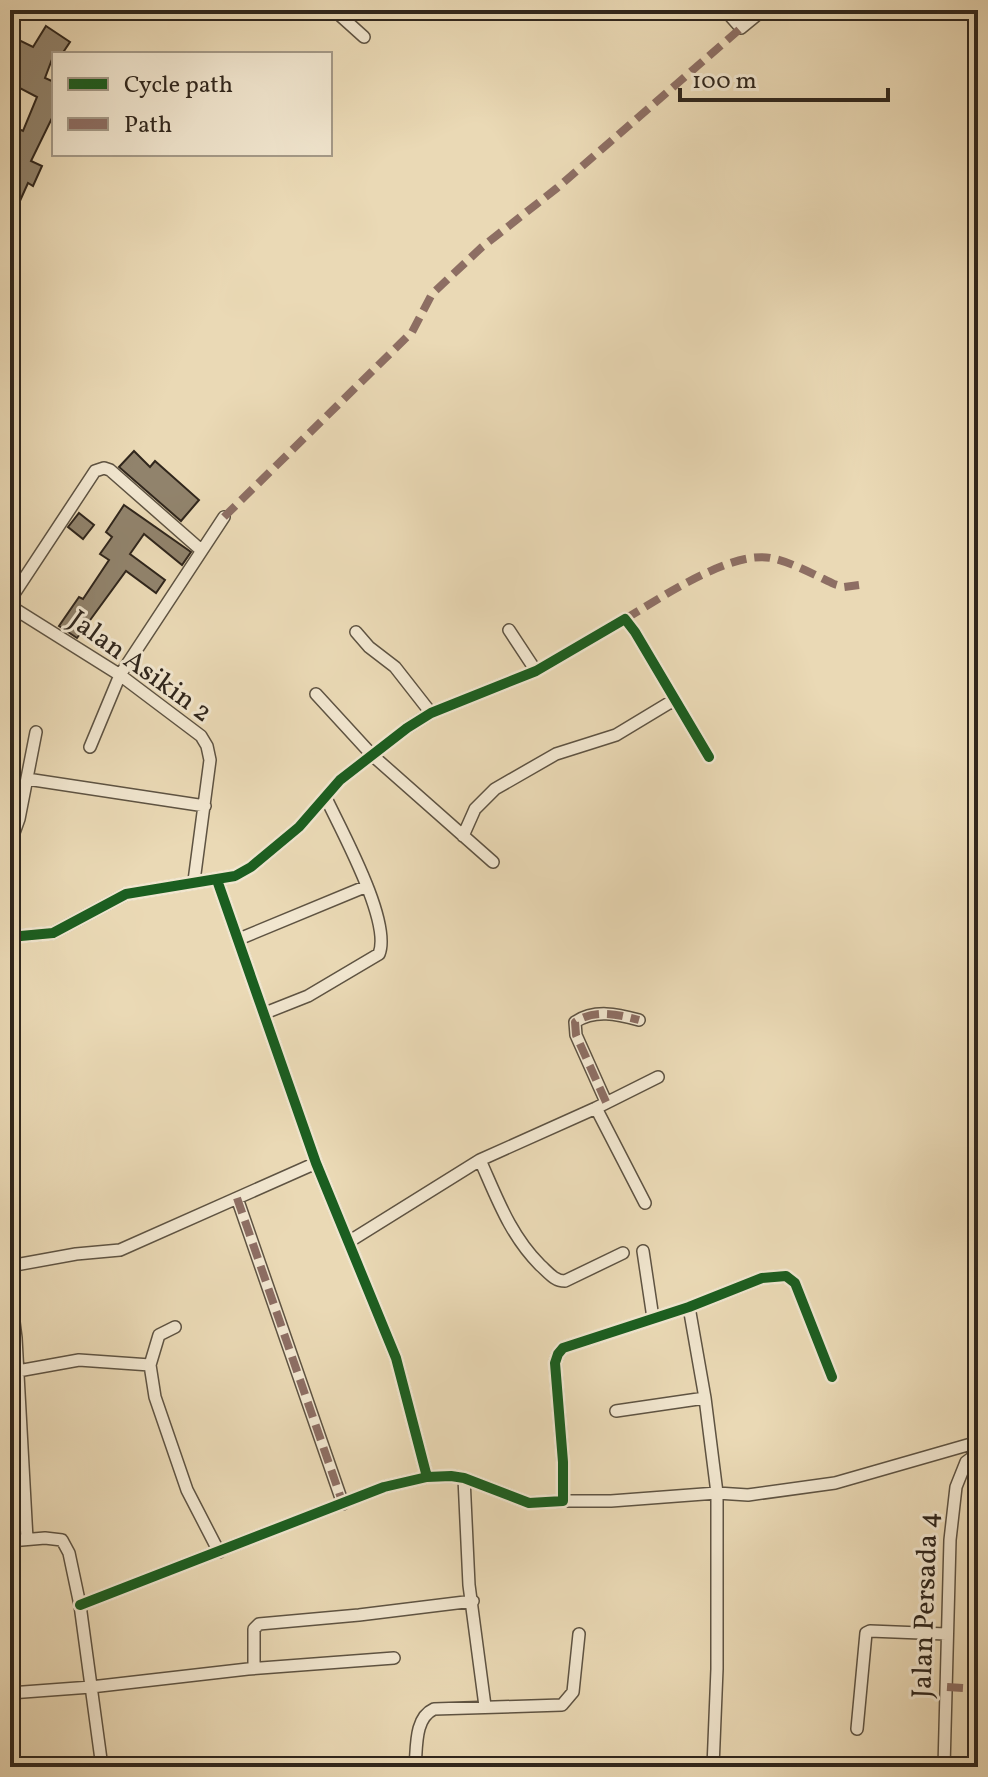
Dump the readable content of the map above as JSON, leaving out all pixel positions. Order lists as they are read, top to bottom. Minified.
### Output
{"streets":{"street":["Jalan Asikin 2","Jalan Persada 4"]},"legend":["Cycle path","Path"],"scale_bar":"100 m"}
